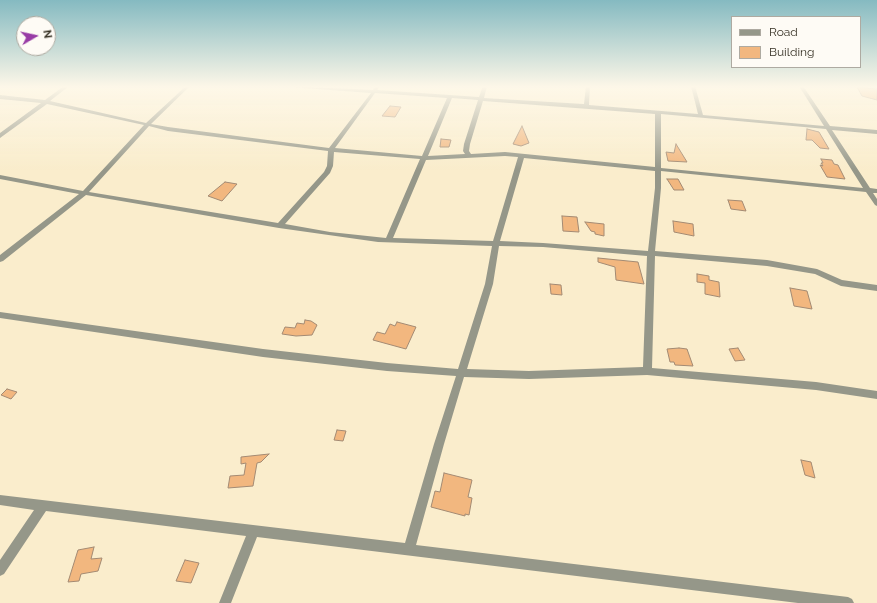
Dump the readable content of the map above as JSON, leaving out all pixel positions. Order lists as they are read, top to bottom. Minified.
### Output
{"legend":["Road","Building"],"north":"right"}
